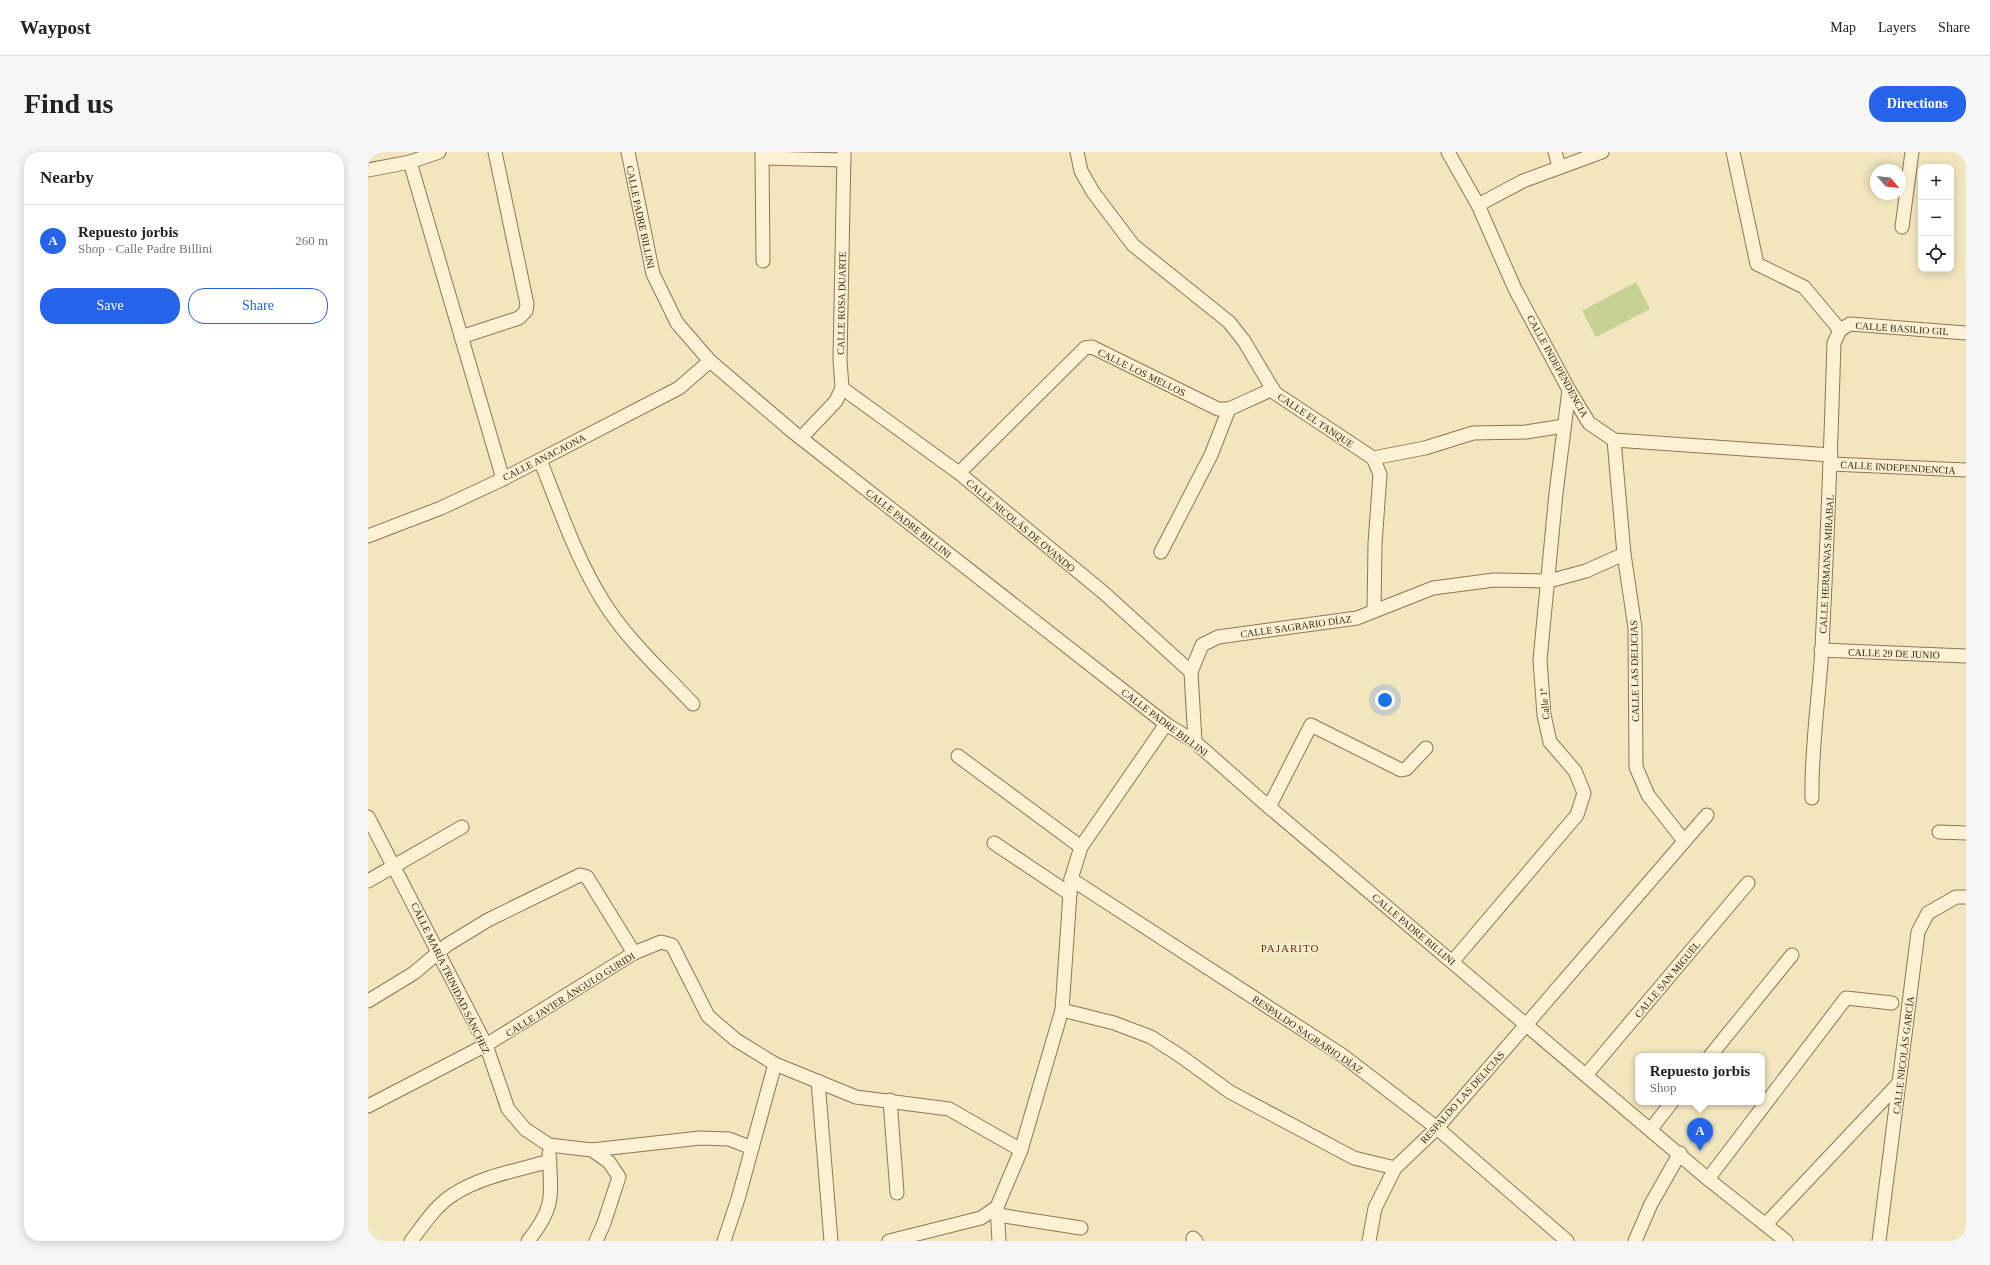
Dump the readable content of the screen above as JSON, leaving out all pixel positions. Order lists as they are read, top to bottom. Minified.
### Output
{"streets":{"street":["CALLE PADRE BILLINI","CALLE ROSA DUARTE","CALLE BASILIO GIL","CALLE INDEPENDENCIA","CALLE LOS MELLOS","CALLE EL TANQUE","CALLE ANACAONA","CALLE NICOLÁS DE OVANDO","CALLE HERMANAS MIRABAL","CALLE SAGRARIO DÍAZ","CALLE 29 DE JUNIO","CALLE LAS DELICIAS","Calle 1ª","CALLE MARÍA TRINIDAD SÁNCHEZ","CALLE SAN MIGUEL","CALLE JAVIER ÁNGULO GURIDI","RESPALDO SAGRARIO DÍAZ","CALLE NICOLÁS GARCÍA","RESPALDO LAS DELICIAS"]},"crossings":[["CALLE PADRE BILLINI","CALLE ANACAONA"],["CALLE PADRE BILLINI","CALLE SAGRARIO DÍAZ"],["CALLE PADRE BILLINI","Calle 1ª"],["CALLE PADRE BILLINI","CALLE SAN MIGUEL"],["CALLE PADRE BILLINI","RESPALDO LAS DELICIAS"],["CALLE ROSA DUARTE","CALLE NICOLÁS DE OVANDO"],["CALLE BASILIO GIL","CALLE HERMANAS MIRABAL"],["CALLE INDEPENDENCIA","CALLE HERMANAS MIRABAL"],["CALLE INDEPENDENCIA","CALLE LAS DELICIAS"],["CALLE INDEPENDENCIA","Calle 1ª"],["CALLE LOS MELLOS","CALLE NICOLÁS DE OVANDO"],["CALLE NICOLÁS DE OVANDO","CALLE SAGRARIO DÍAZ"],["CALLE HERMANAS MIRABAL","CALLE 29 DE JUNIO"],["CALLE SAGRARIO DÍAZ","CALLE LAS DELICIAS"],["CALLE SAGRARIO DÍAZ","Calle 1ª"],["CALLE LAS DELICIAS","RESPALDO LAS DELICIAS"],["CALLE MARÍA TRINIDAD SÁNCHEZ","CALLE JAVIER ÁNGULO GURIDI"],["RESPALDO SAGRARIO DÍAZ","RESPALDO LAS DELICIAS"]],"districts":["PAJARITO"],"north":"bottom right","page":{"header":"Waypost","nav":["Map","Layers","Share"],"buttons":["Directions",["Save","Share"]],"title":"Find us","heading":"Nearby","map_buttons":["+","−"],"list":[{"mark":"A","name":"Repuesto jorbis","note":"Shop · Calle Padre Billini","value":"260 m"}],"popup":["Repuesto jorbis","Shop"],"pins":"A"}}
